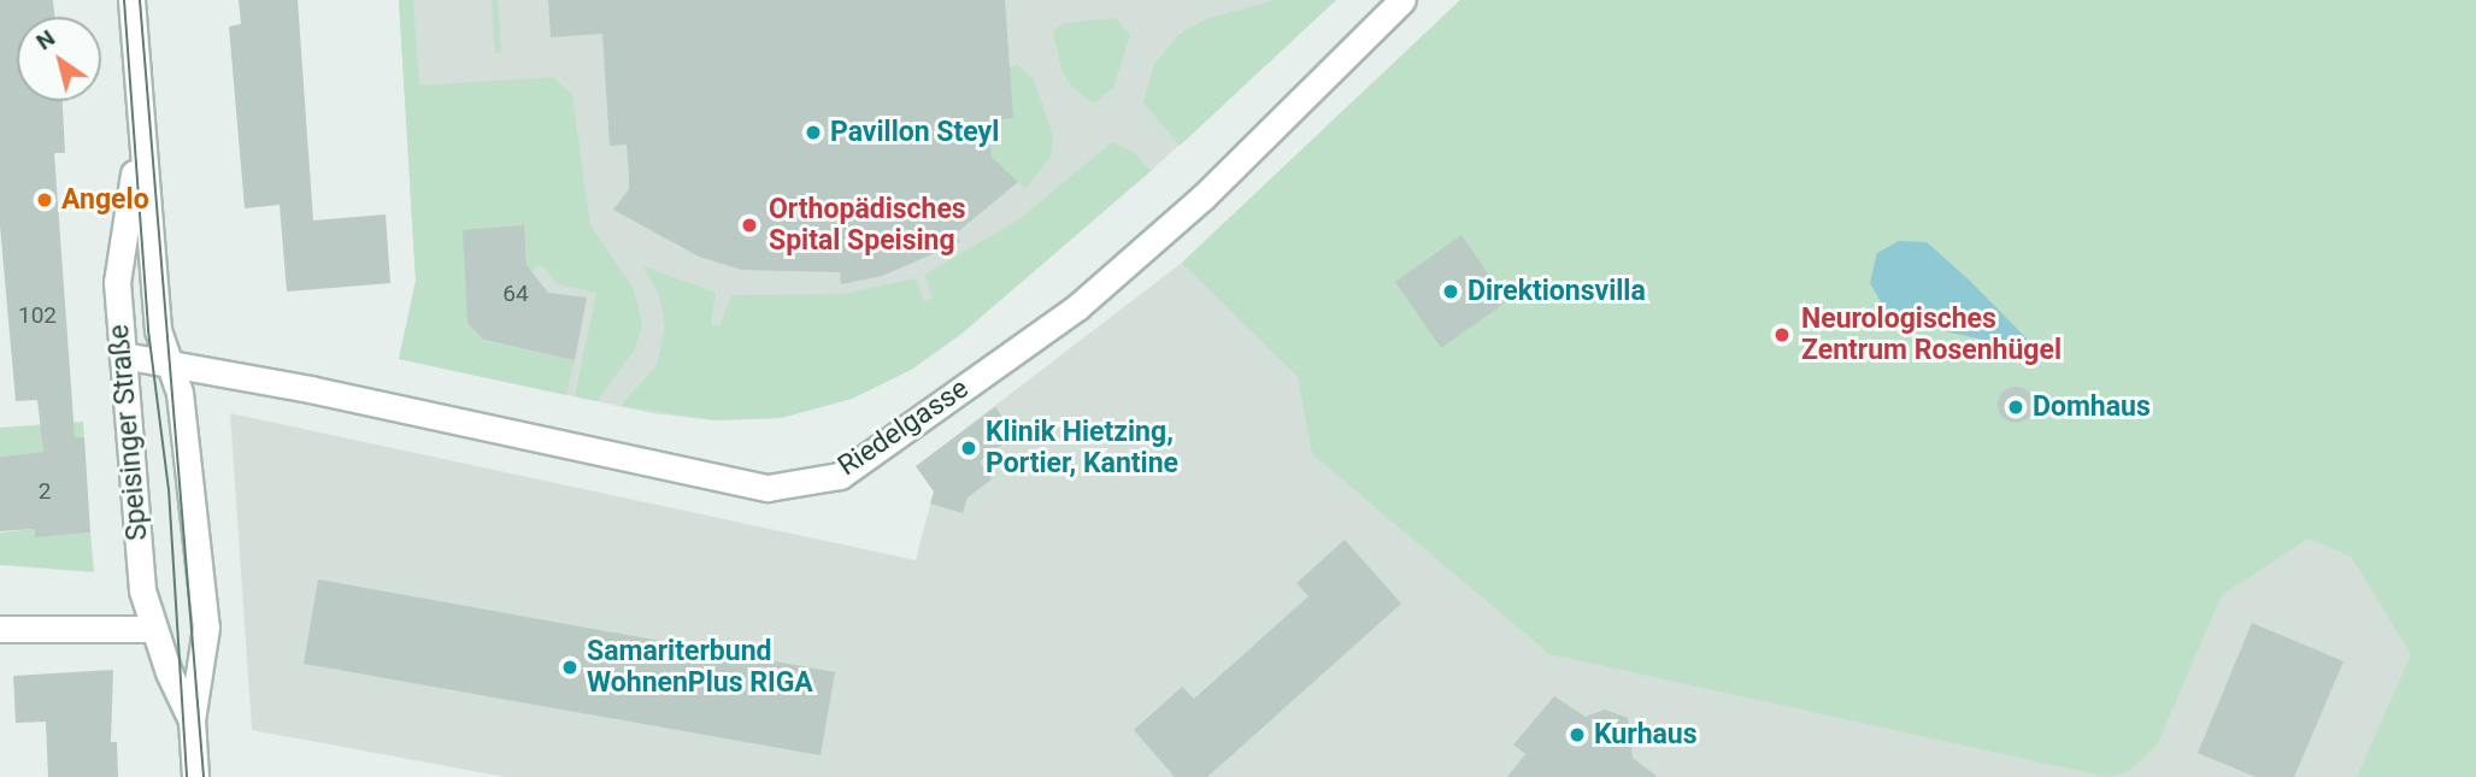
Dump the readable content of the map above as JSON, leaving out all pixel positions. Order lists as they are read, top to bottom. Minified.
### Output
{"streets":{"street":["Riedelgasse","Speisinger Straße"]},"crossings":[["Riedelgasse","Speisinger Straße"]],"places":["Pavillon Steyl","Angelo","Orthopädisches Spital Speising","Direktionsvilla","Neurologisches Zentrum Rosenhügel","Domhaus","Klinik Hietzing, Portier, Kantine","Samariterbund WohnenPlus RIGA","Kurhaus"],"house_numbers":["64","102","2"],"north":"top left"}
